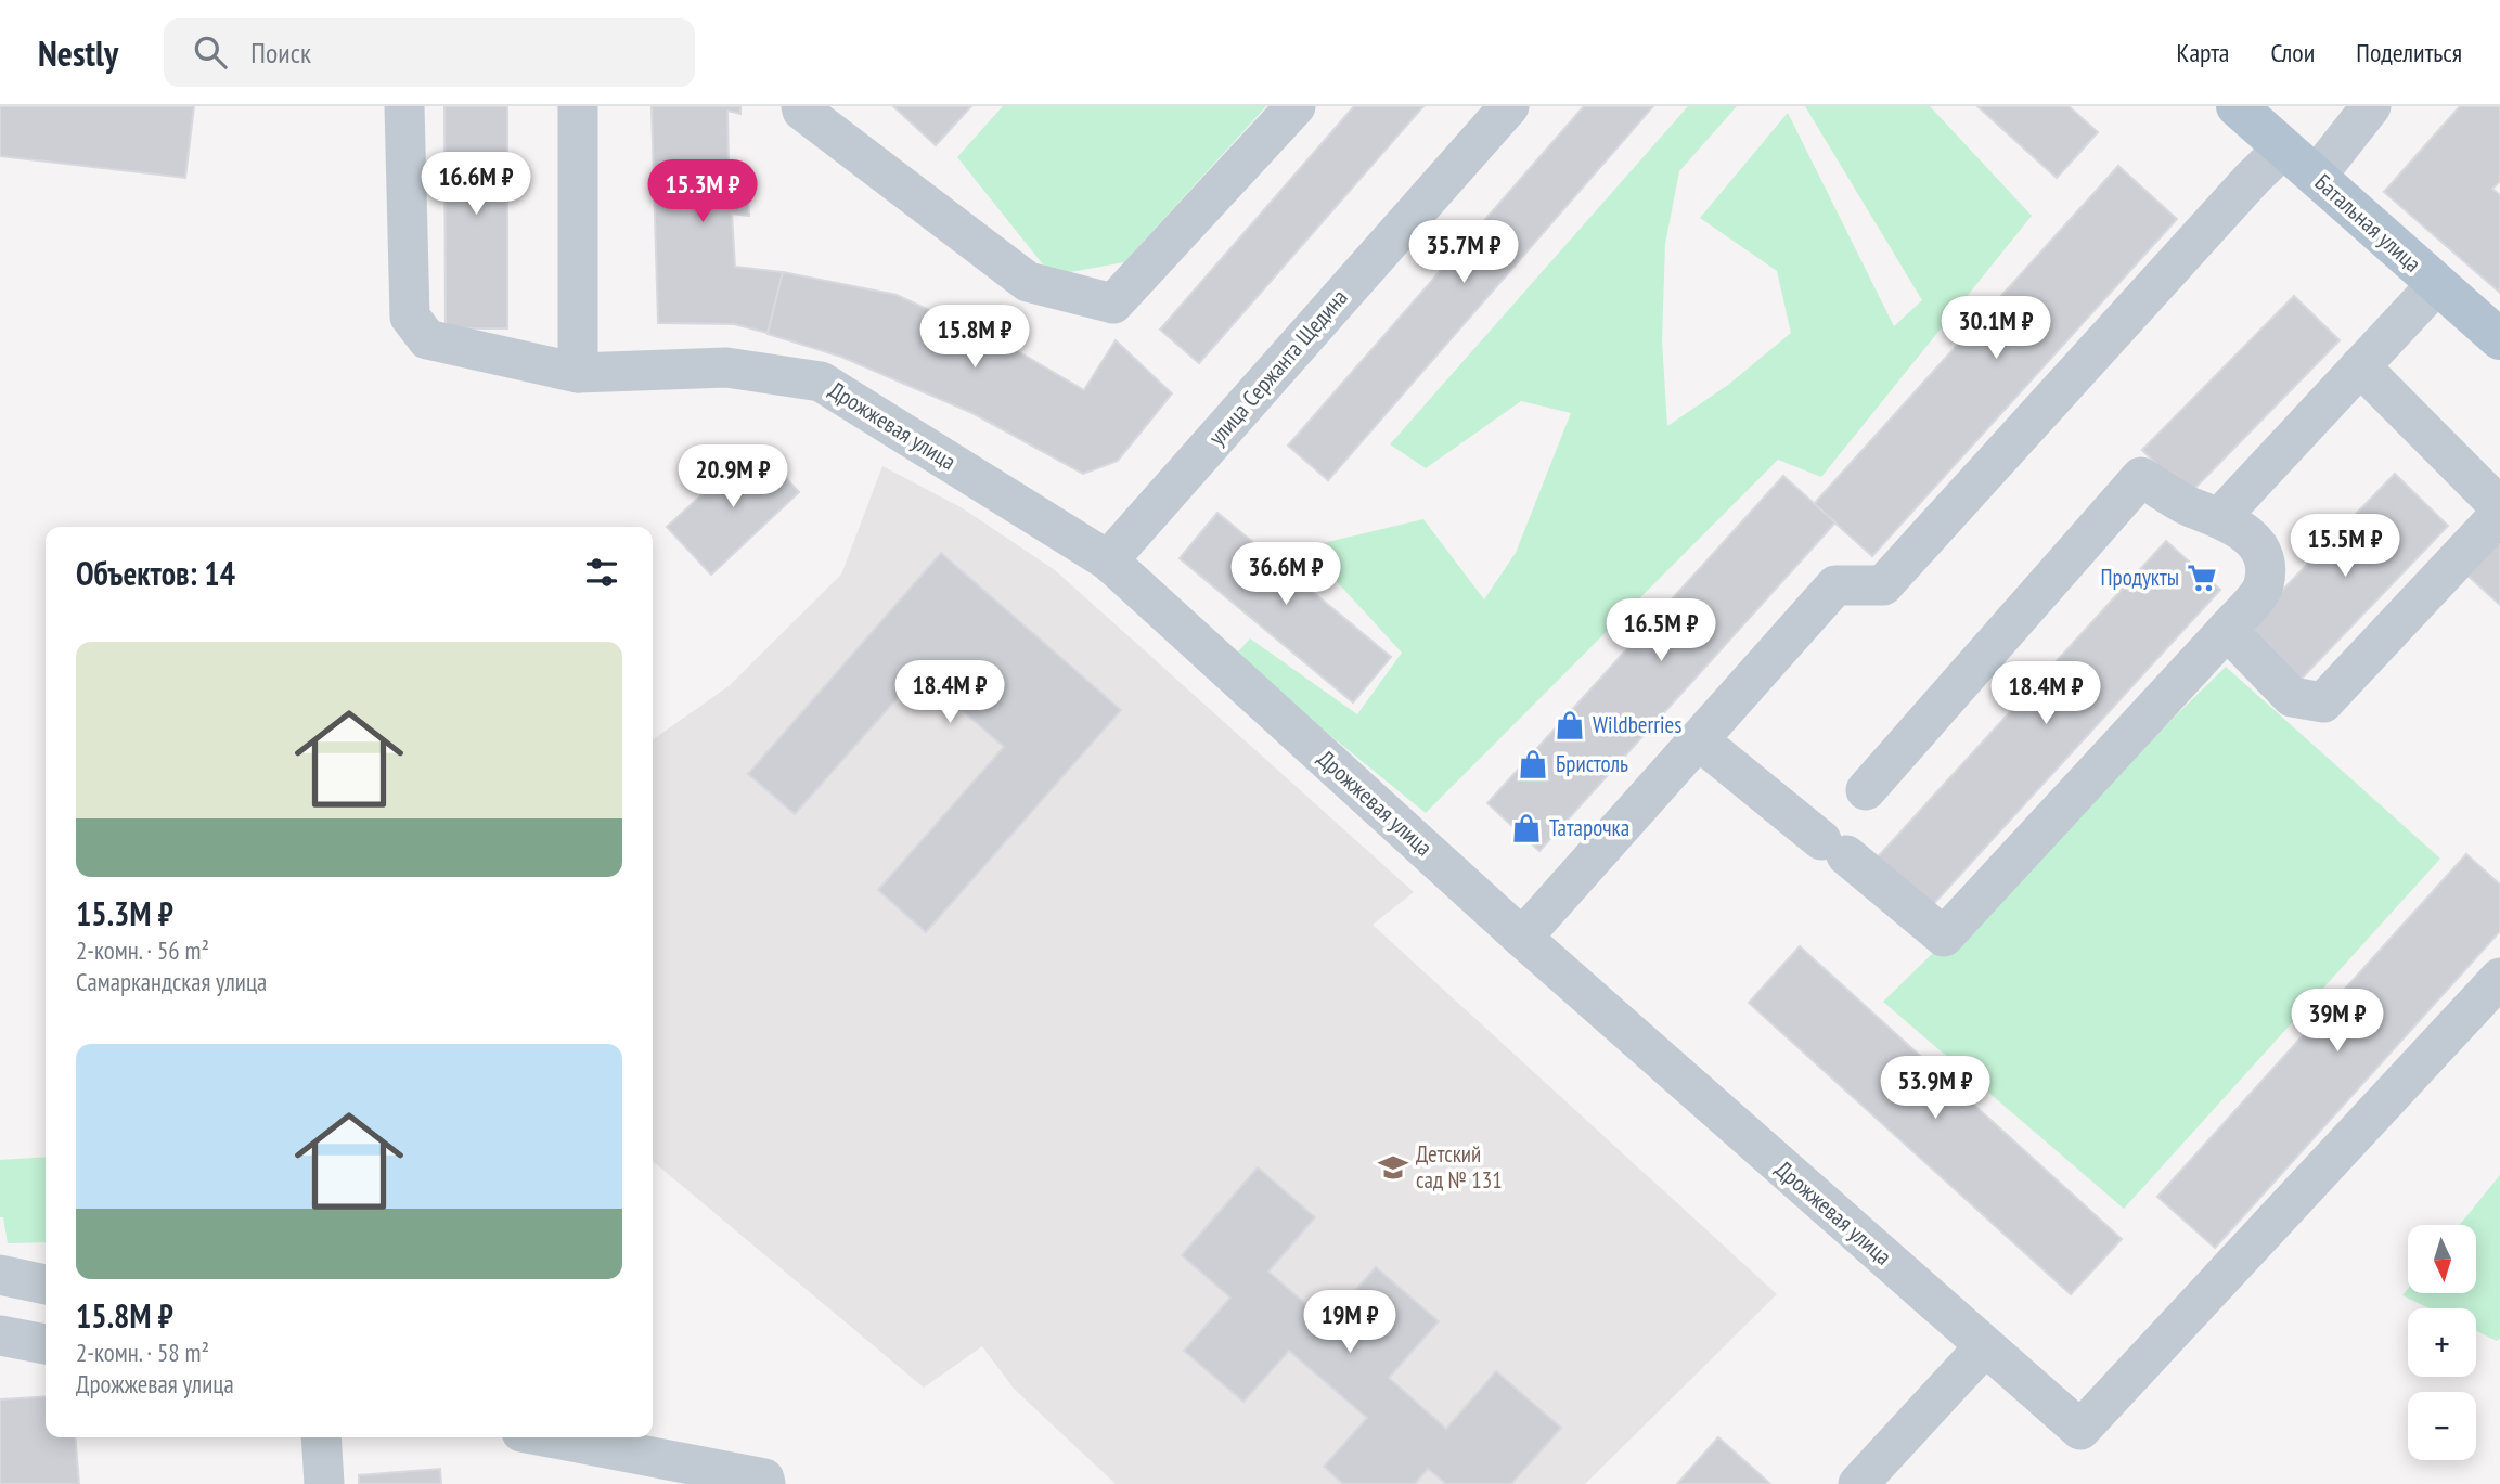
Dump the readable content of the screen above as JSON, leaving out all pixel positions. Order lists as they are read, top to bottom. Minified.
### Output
{"streets":{"main road":["Батальная улица"],"street":["улица Сержанта Щедина","Дрожжевая улица"]},"crossings":[["улица Сержанта Щедина","Дрожжевая улица"]],"places":{"supermarket":["Продукты"],"shop":["Wildberries","Бристоль","Татарочка"],"school or university":["Детский сад № 131"]},"north":"bottom","page":{"header":"Nestly","search":"Поиск","nav":["Карта","Слои","Поделиться"],"price":["16.6M ₽","15.3M ₽","35.7M ₽","30.1M ₽","15.8M ₽","20.9M ₽","15.5M ₽","36.6M ₽","16.5M ₽","18.4M ₽","18.4M ₽","39M ₽","53.9M ₽","19M ₽"],"heading":"Объектов: 14","list":[{"name":"15.3M ₽","note":"2-комн. · 56 m² · Самаркандская улица"},{"name":"15.8M ₽","note":"2-комн. · 58 m² · Дрожжевая улица"}],"map_buttons":["+","−"]}}
